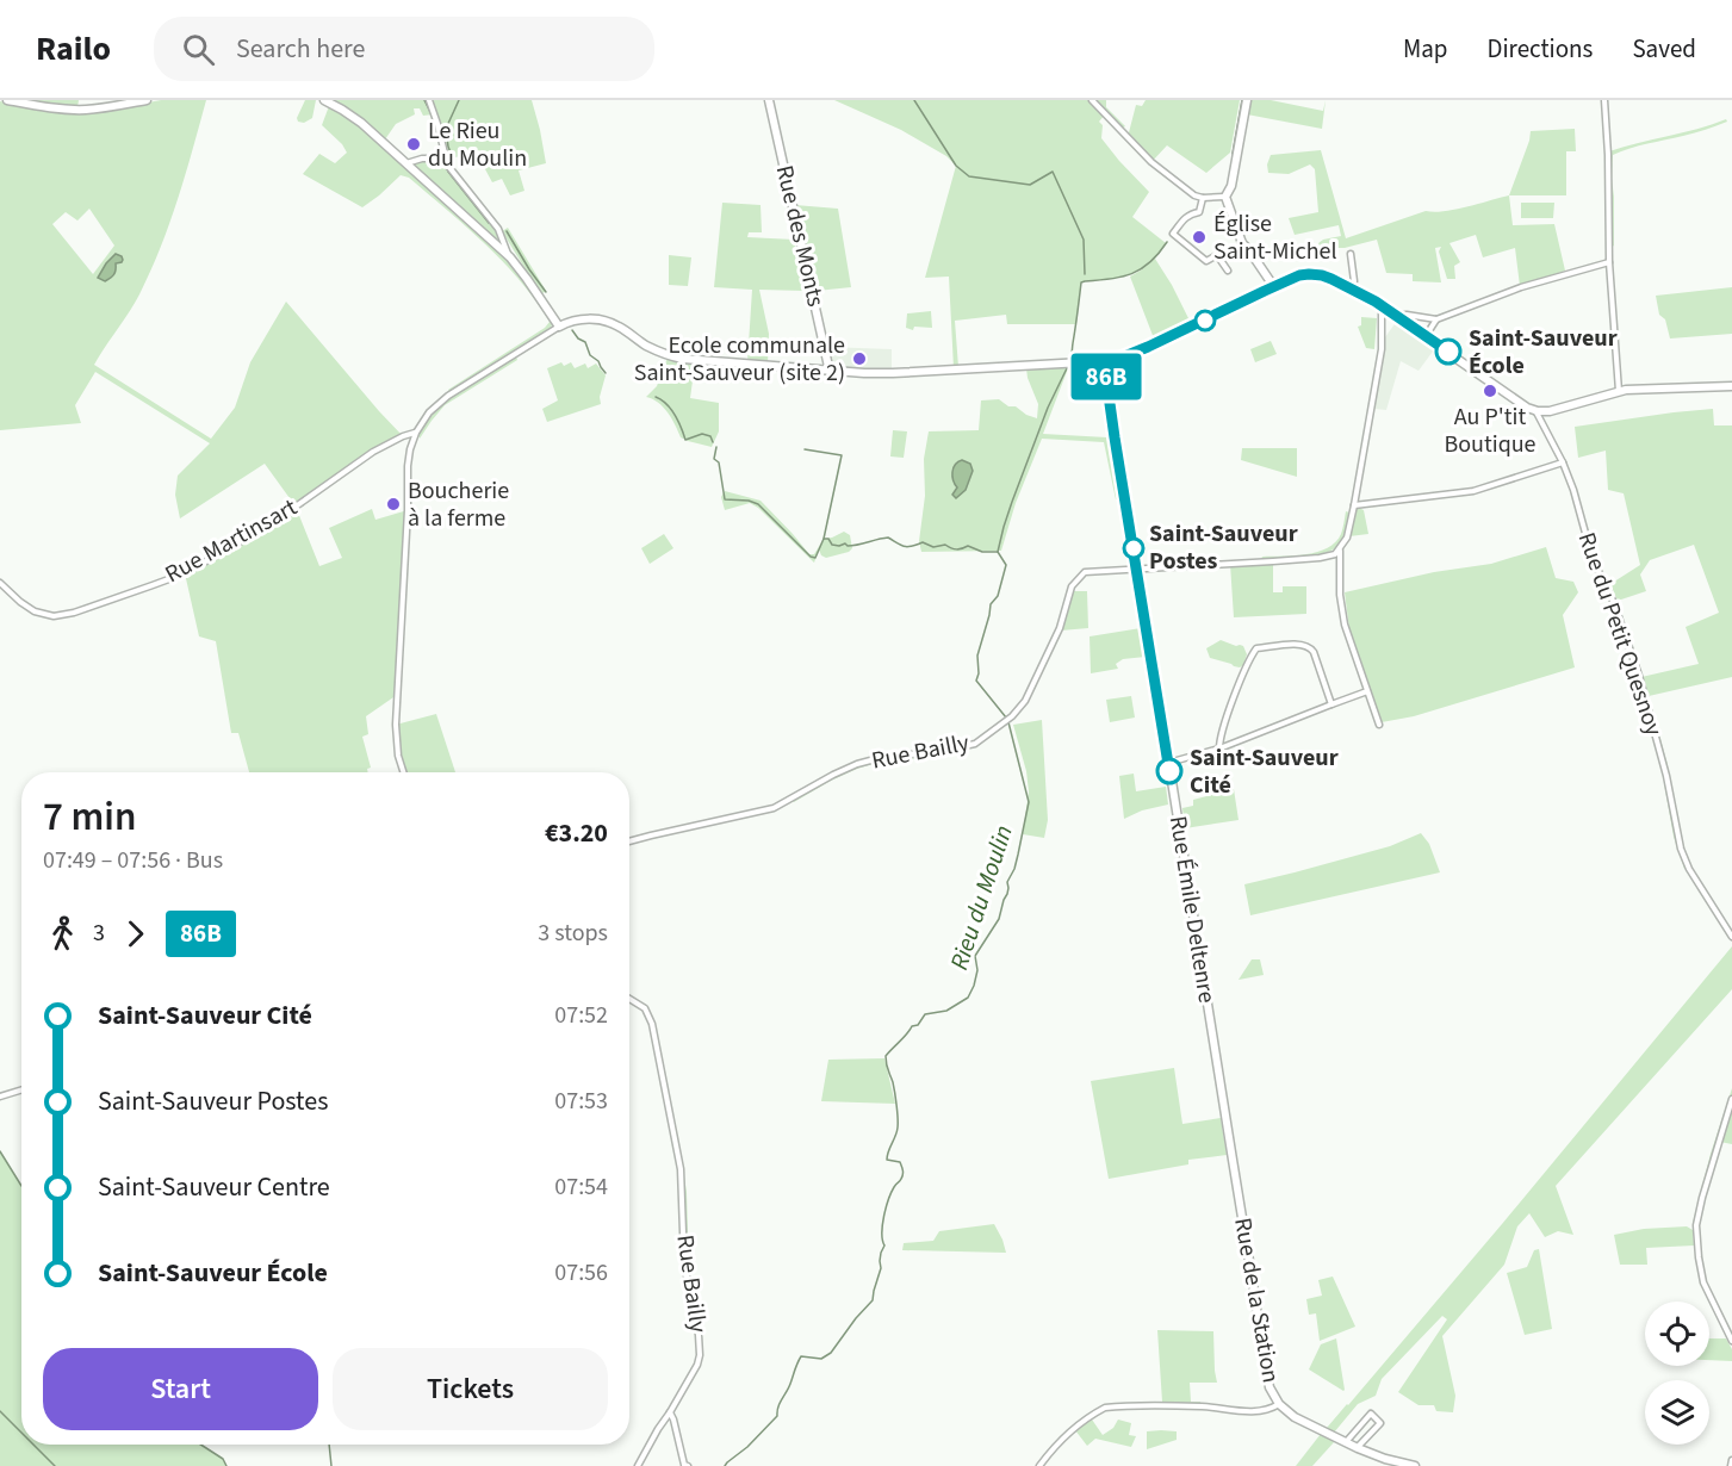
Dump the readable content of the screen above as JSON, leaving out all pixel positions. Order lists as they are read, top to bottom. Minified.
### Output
{"streets":{"street":["Rue des Monts","Rue Martinsart","Rue du Petit Quesnoy","Rue Bailly","Rue Émile Deltenre","Rue de la Station"]},"crossings":[["Rue Bailly","Rue Émile Deltenre"],["Rue Émile Deltenre","Rue de la Station"]],"water":["Rieu du Moulin"],"places":["Le Rieu du Moulin","Église Saint-Michel","Saint-Sauveur École","Ecole communale Saint-Sauveur (site 2)","Au P'tit Boutique","Boucherie à la ferme","Saint-Sauveur Postes","Saint-Sauveur Cité"],"lines":["bus line 86B"],"page":{"header":"Railo","search":"Search here","nav":["Map","Directions","Saved"],"on_map":"86B","heading":["7 min","07:49 – 07:56 · Bus","€3.20"],"legs":["3","86B","3 stops"],"list":[{"name":"Saint-Sauveur Cité","value":"07:52"},{"name":"Saint-Sauveur Postes","value":"07:53"},{"name":"Saint-Sauveur Centre","value":"07:54"},{"name":"Saint-Sauveur École","value":"07:56"}],"buttons":["Start","Tickets"]}}
